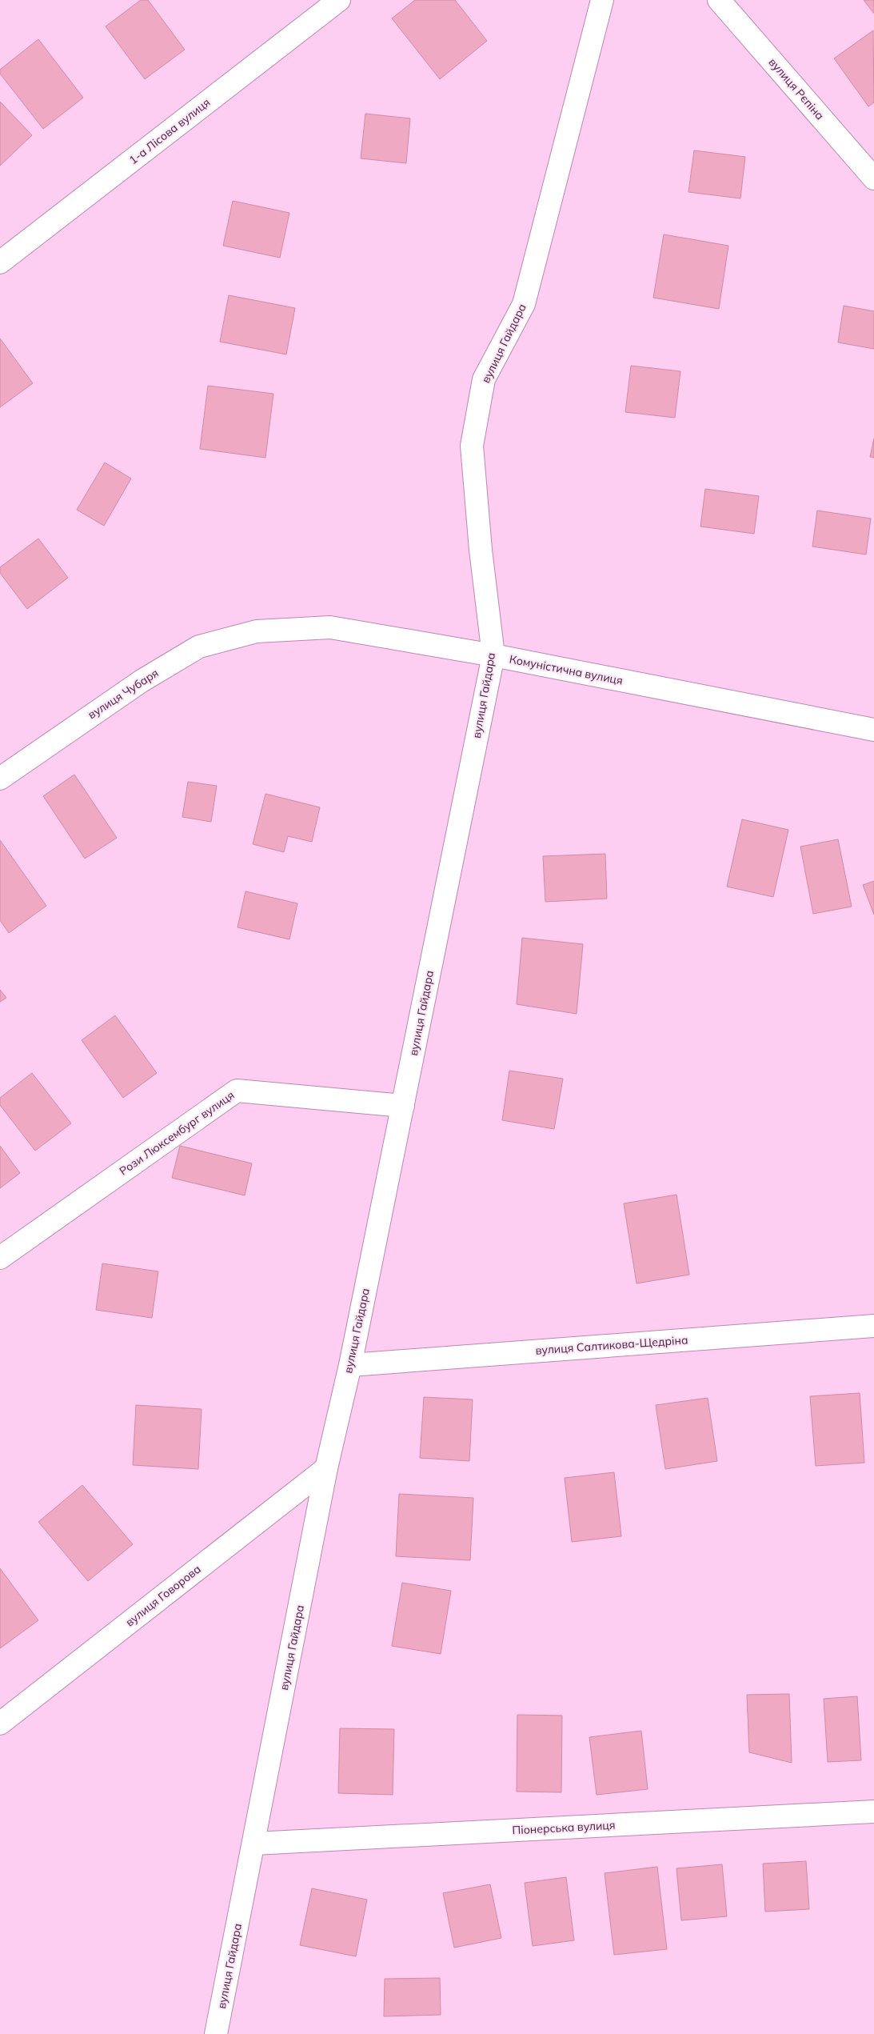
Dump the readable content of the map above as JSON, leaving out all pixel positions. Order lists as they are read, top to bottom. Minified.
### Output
{"streets":{"street":["вулиця Рєпіна","1-а Лісова вулиця","вулиця Гайдара","Комуністична вулиця","вулиця Чубаря","Рози Люксембург вулиця","вулиця Салтикова-Щедріна","вулиця Говорова","Піонерська вулиця"]},"crossings":[["вулиця Гайдара","Комуністична вулиця"],["вулиця Гайдара","Рози Люксембург вулиця"],["вулиця Гайдара","вулиця Салтикова-Щедріна"],["вулиця Гайдара","вулиця Говорова"],["вулиця Гайдара","Піонерська вулиця"],["Комуністична вулиця","вулиця Чубаря"]]}
